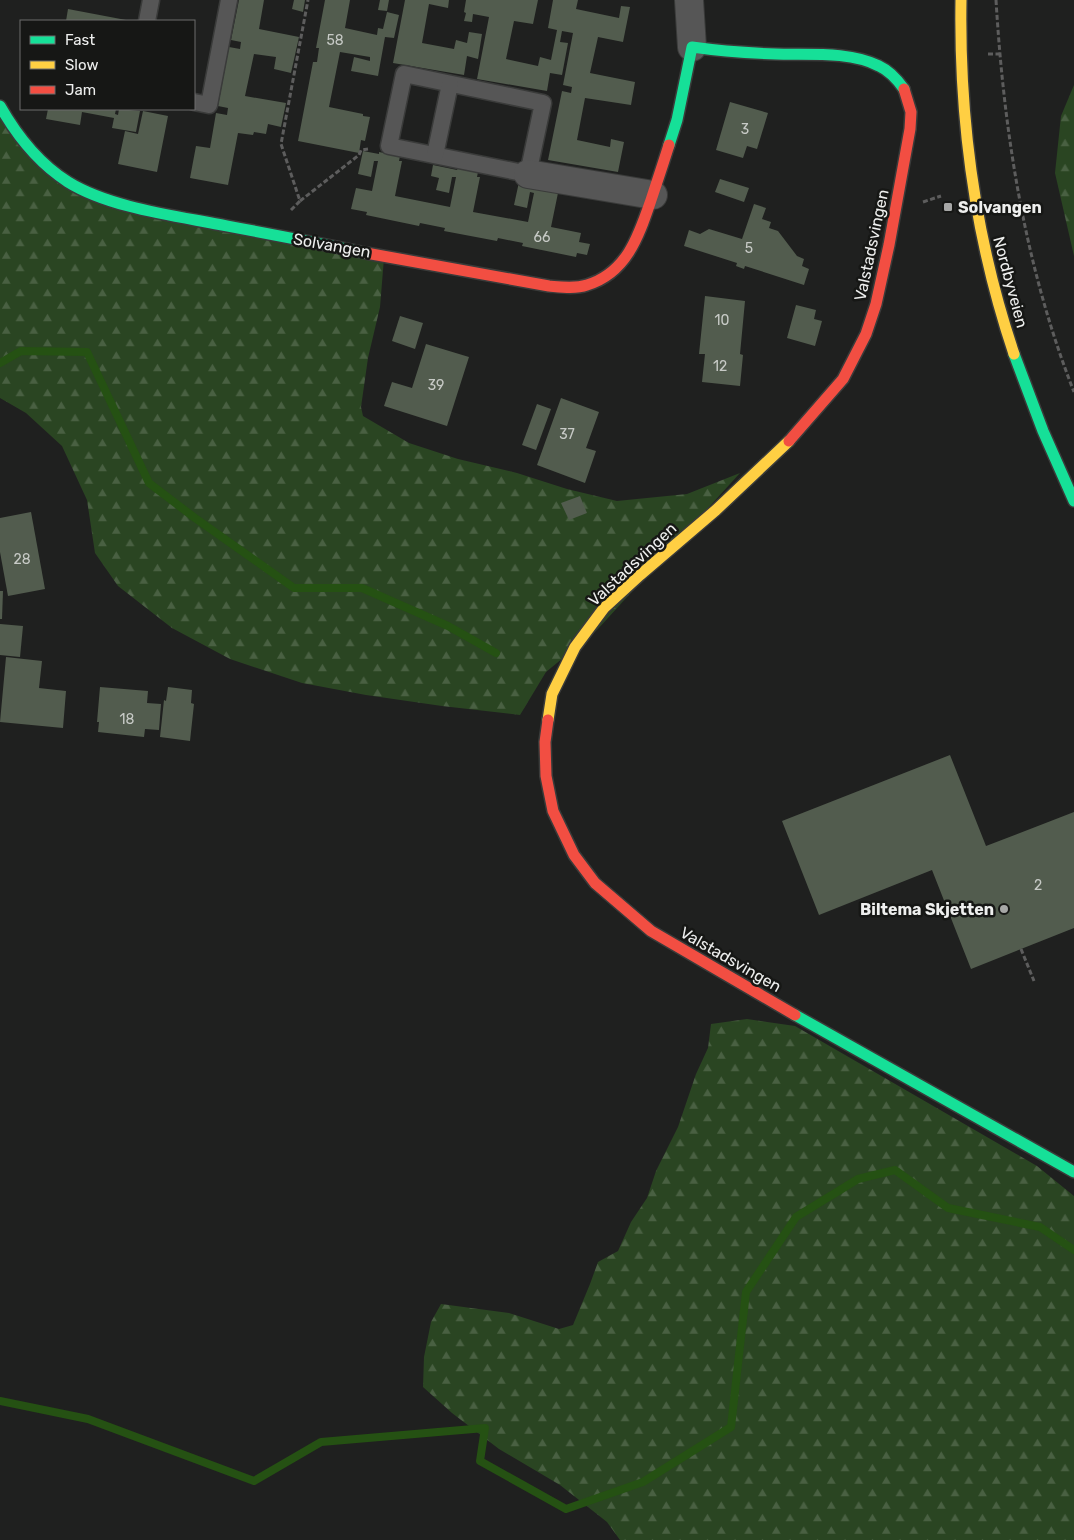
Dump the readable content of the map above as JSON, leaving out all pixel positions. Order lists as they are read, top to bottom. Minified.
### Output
{"streets":{"street":["Solvangen","Valstadsvingen","Nordbyveien"]},"crossings":[["Solvangen","Valstadsvingen"]],"places":{"transit":["Solvangen"],"other":["Biltema Skjetten"]},"house_numbers":["58","3","66","5","10","12","39","37","28","18","2"],"legend":["Fast","Slow","Jam"]}
